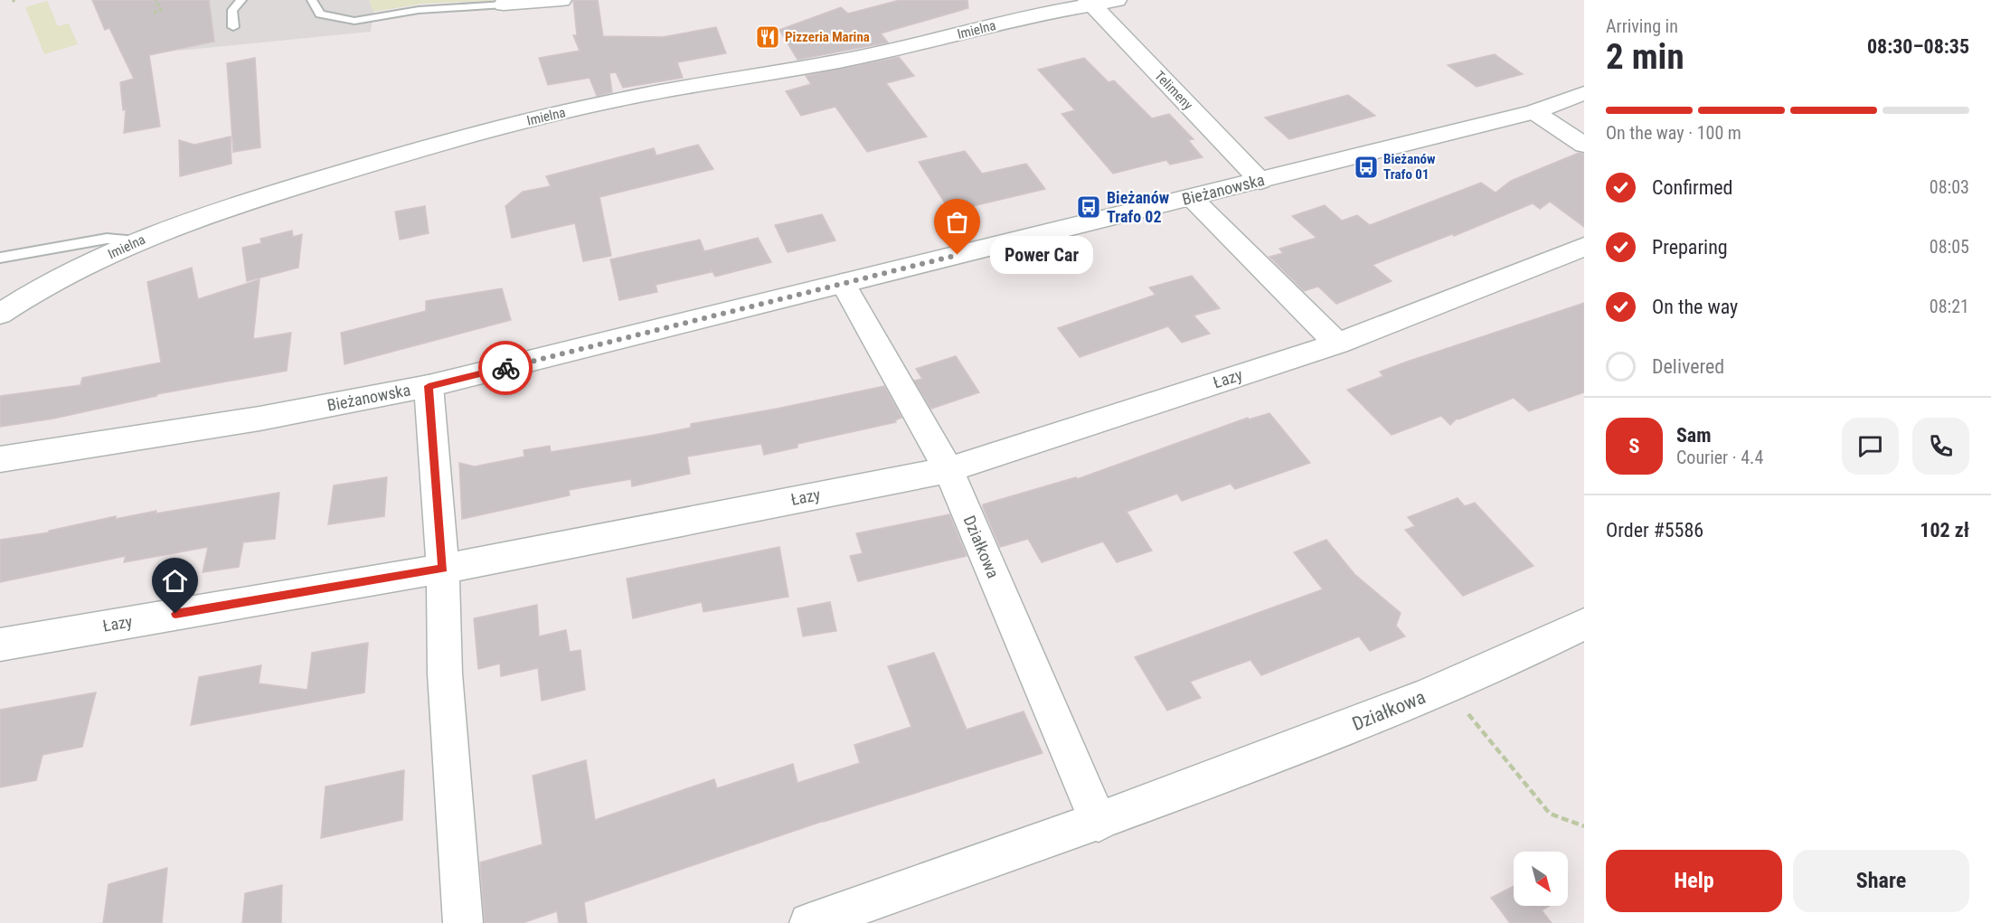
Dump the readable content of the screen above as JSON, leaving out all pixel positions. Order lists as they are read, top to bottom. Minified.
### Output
{"streets":{"street":["Imielna","Telimeny","Bieżanowska","Łazy","Działkowa"]},"crossings":[["Imielna","Telimeny"],["Telimeny","Bieżanowska"],["Bieżanowska","Działkowa"],["Łazy","Działkowa"]],"places":{"restaurant":["Pizzeria Marina"],"bus stop":["Bieżanów Trafo 01","Bieżanów Trafo 02"],"other":["Power Car"]},"north":"bottom right","page":{"heading":["2 min","Arriving in","08:30–08:35"],"panel":["Sam","Courier · 4.4","Order #5586","102 zł"],"bar":"On the way · 100 m","list":[["Confirmed","08:03"],["Preparing","08:05"],["On the way","08:21"],"Delivered"],"bubble":"Power Car","round":"S","buttons":["Help","Share"]}}
